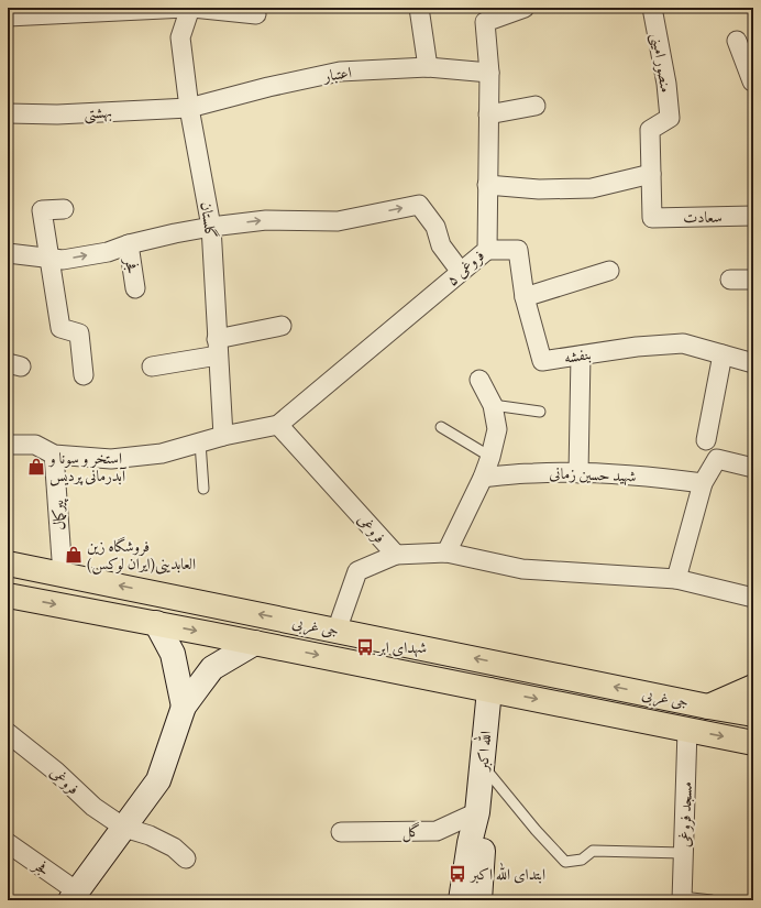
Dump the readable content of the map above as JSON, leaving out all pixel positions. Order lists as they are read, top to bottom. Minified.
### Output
{"streets":{"main road":["جی غربی","الله اکبر"],"street":["منصور امینی","اعتبار","بهشتی","سعادت","گلستان","فجر","فروغی ۵","بنفشه","شهید حسین زمانی","پیرکمال","فروغی","مسجد فروغی","گل"]},"crossings":[["منصور امینی","سعادت"],["اعتبار","بهشتی"],["اعتبار","گلستان"],["اعتبار","فروغی ۵"],["بهشتی","گلستان"],["فروغی ۵","بنفشه"],["فروغی ۵","فروغی"],["پیرکمال","جی غربی"],["فروغی","جی غربی"],["جی غربی","الله اکبر"],["جی غربی","مسجد فروغی"],["الله اکبر","گل"]],"places":{"shop":["استخر و سونا و آبدرمانی پردیس","فروشگاه زین العابدینی(ایران لوکس)"],"bus stop":["شهدای ابر","ابتدای الله اکبر"]}}
